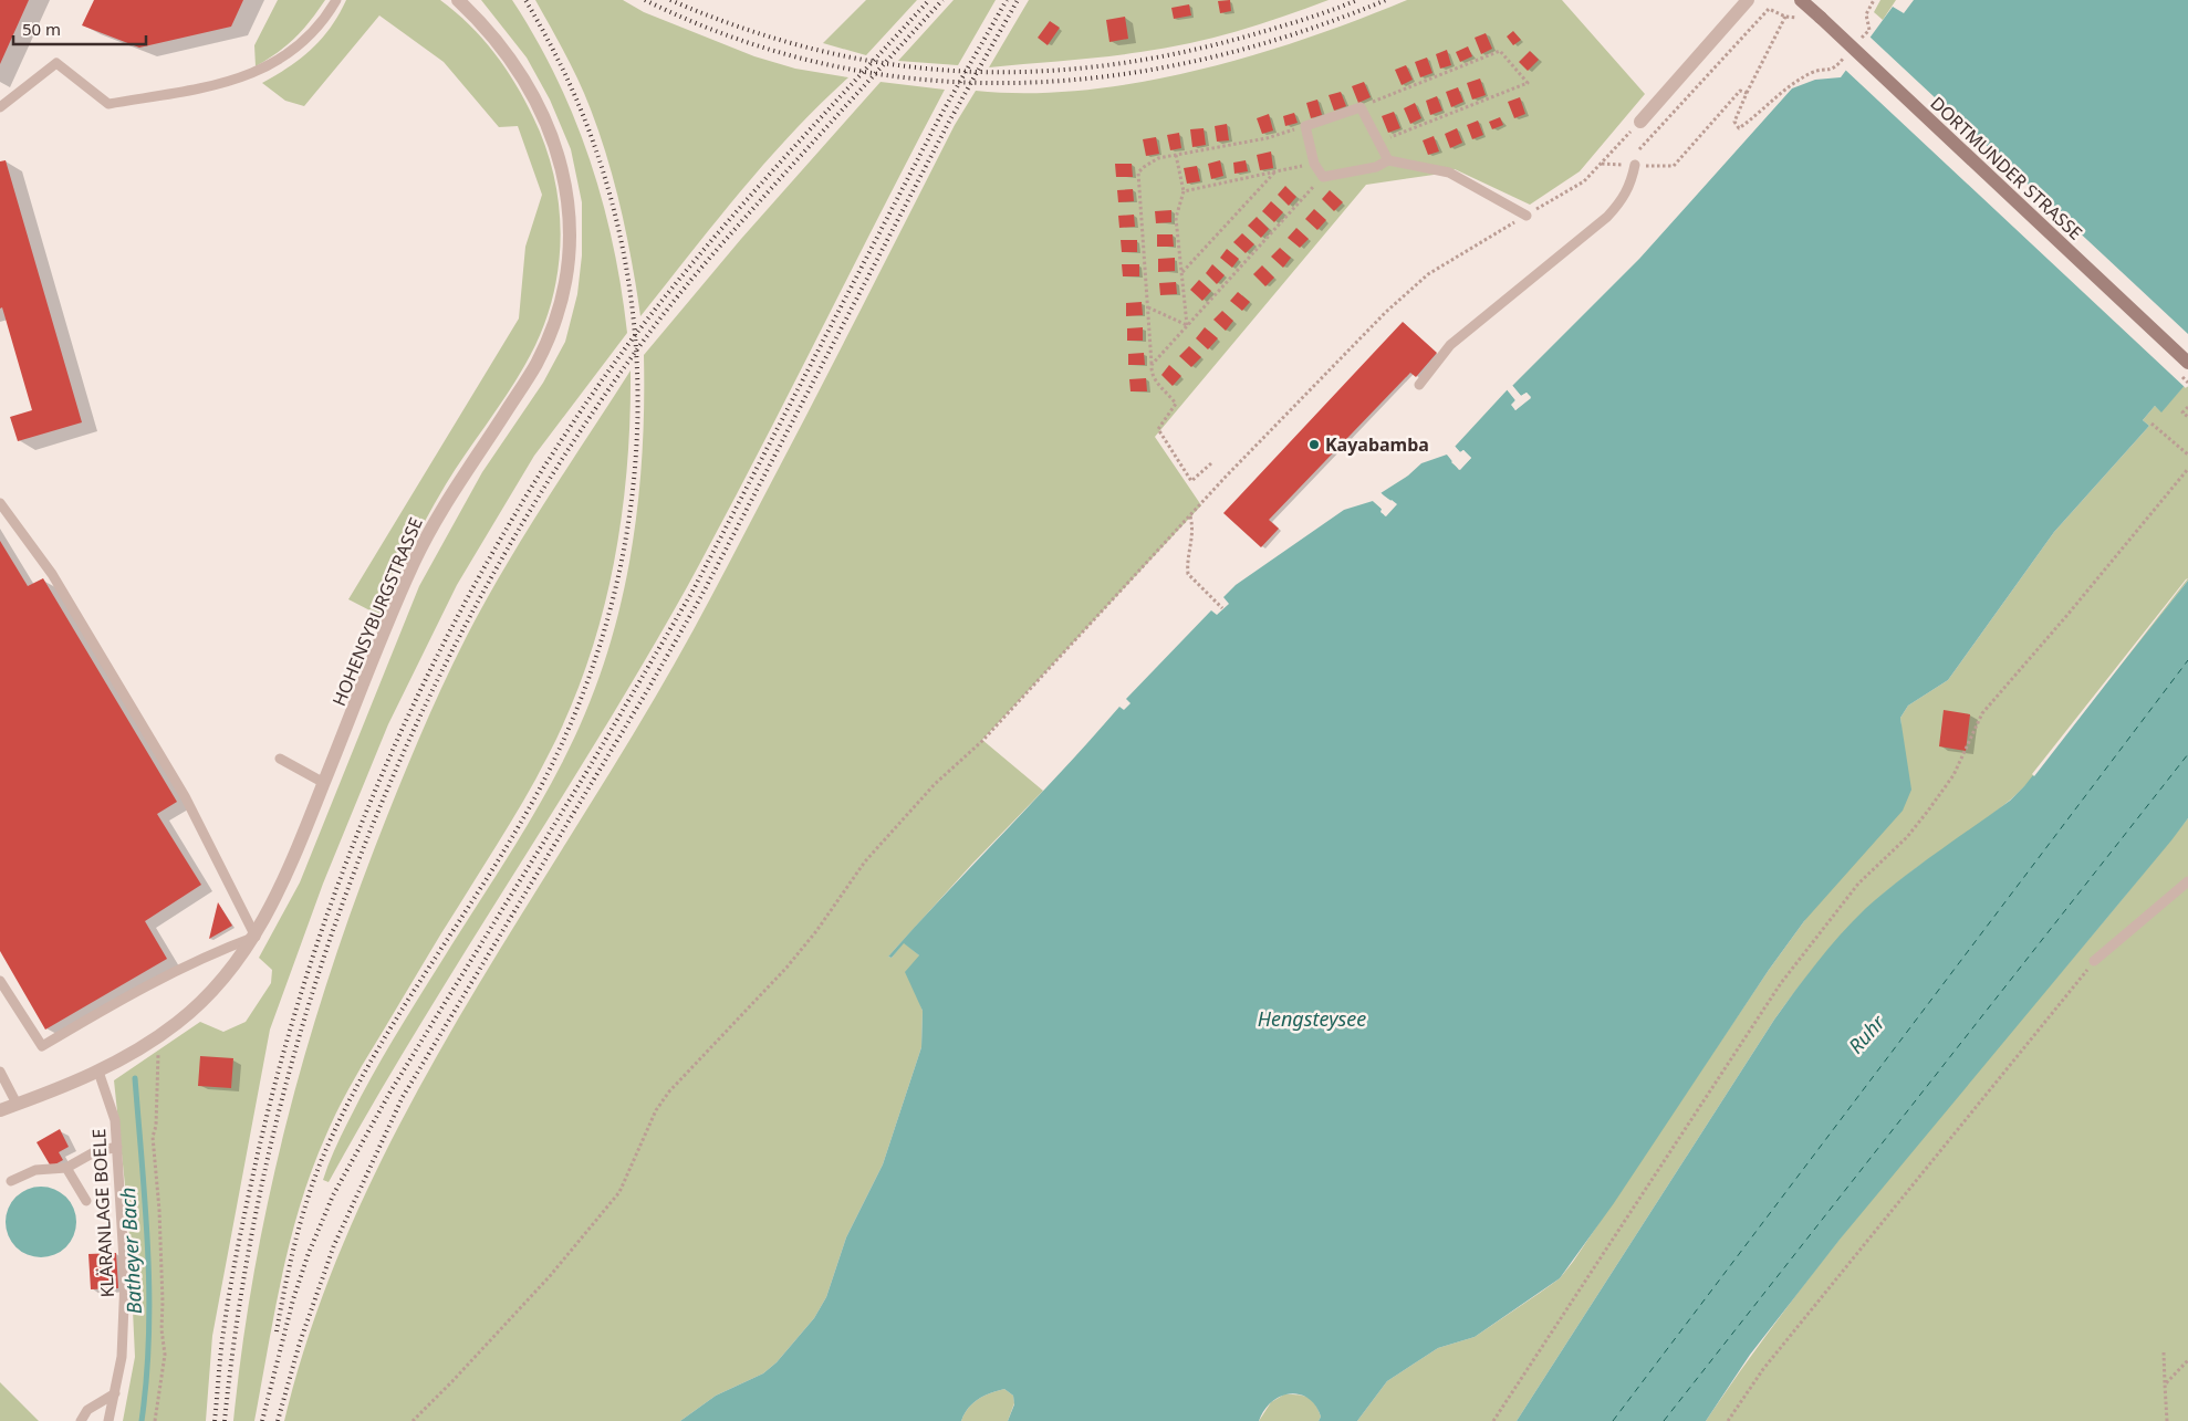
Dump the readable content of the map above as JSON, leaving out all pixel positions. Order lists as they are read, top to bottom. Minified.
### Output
{"streets":{"main road":["DORTMUNDER STRASSE"],"street":["HOHENSYBURGSTRASSE"],"lane":["KLÄRANLAGE BOELE"]},"crossings":[["HOHENSYBURGSTRASSE","KLÄRANLAGE BOELE"]],"water":["Hengsteysee","Ruhr","Batheyer Bach"],"places":["Kayabamba"],"scale_bar":"50 m"}
